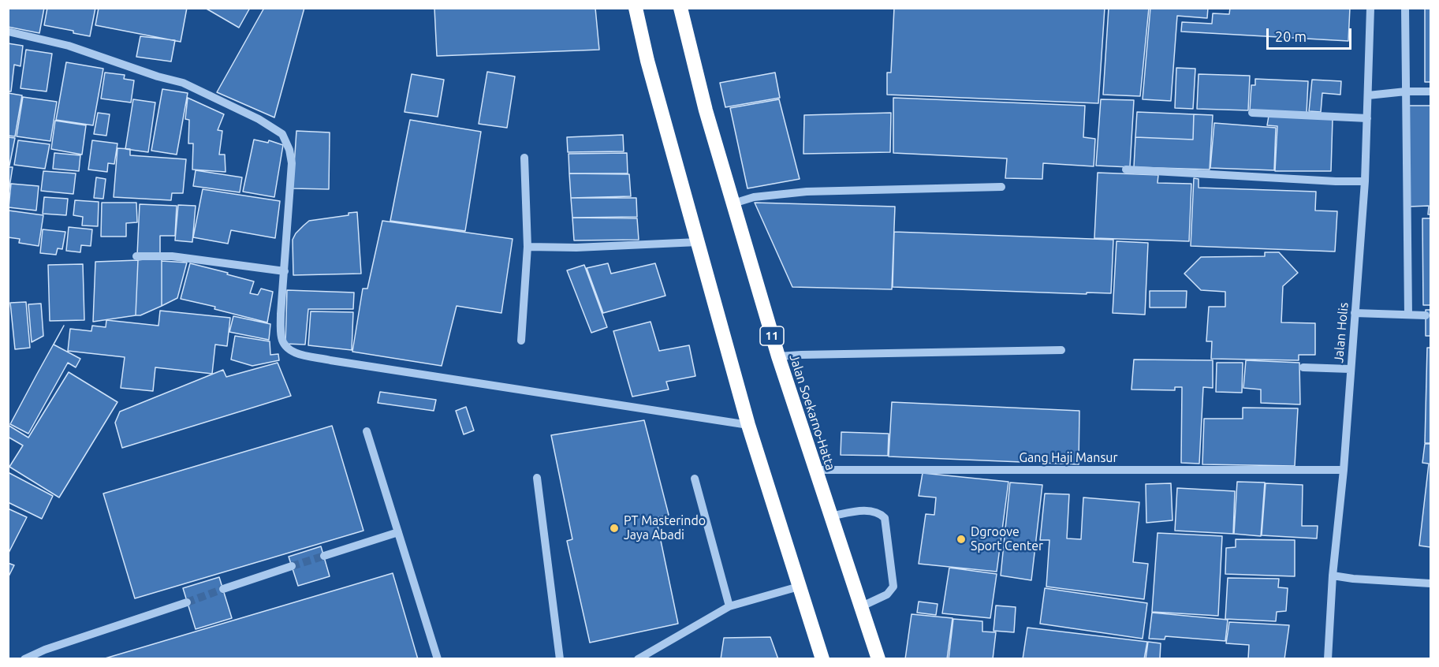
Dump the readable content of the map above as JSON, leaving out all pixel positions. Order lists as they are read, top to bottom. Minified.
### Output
{"streets":{"highway":["11","Jalan Soekarno-Hatta"],"street":["Jalan Holis","Gang Haji Mansur"]},"crossings":[["Jalan Holis","Gang Haji Mansur"],["Jalan Soekarno-Hatta","Gang Haji Mansur"]],"places":["PT Masterindo Jaya Abadi","Dgroove Sport Center"],"scale_bar":"20 m"}
